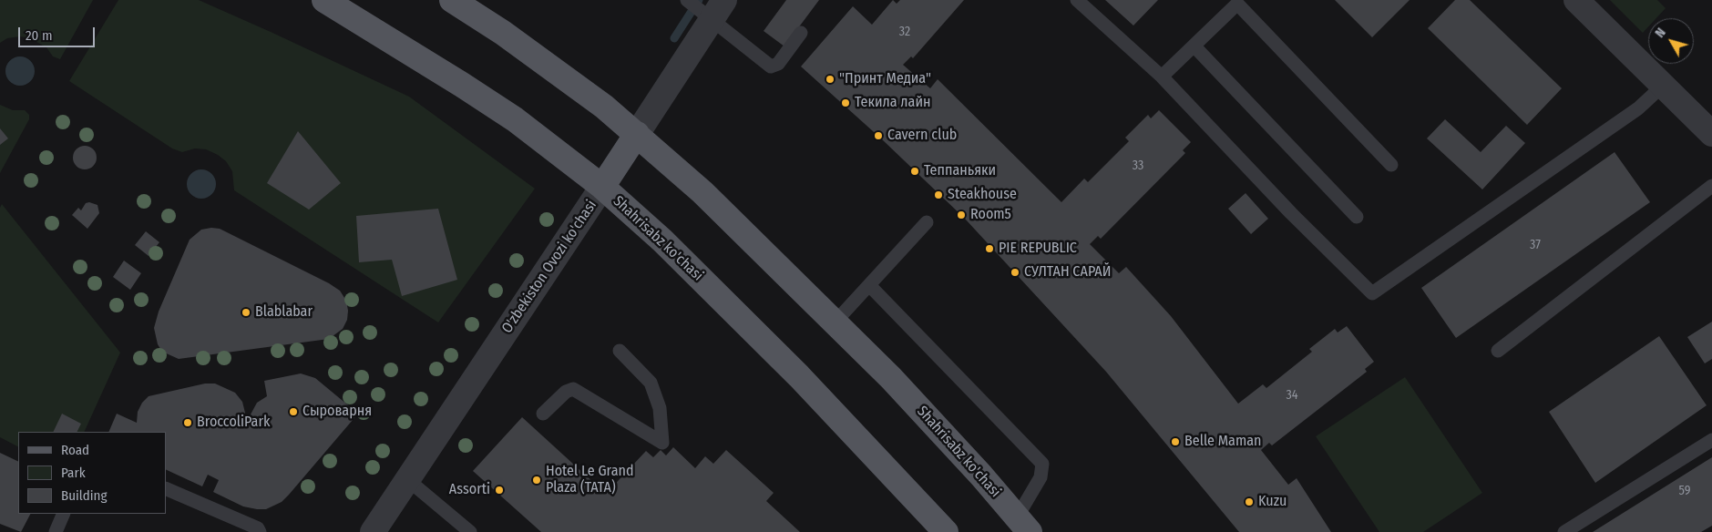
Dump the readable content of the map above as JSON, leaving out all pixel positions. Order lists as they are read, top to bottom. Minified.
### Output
{"streets":{"main road":["Shahrisabz ko'chasi","O'zbekiston Ovozi ko'chasi"]},"crossings":[["Shahrisabz ko'chasi","O'zbekiston Ovozi ko'chasi"]],"places":["\"Принт Медиа\"","Текила лайн","Cavern club","Теппаньяки","Steakhouse","Room5","PIE REPUBLIC","СУЛТАН САРАЙ","Blablabar","Сыроварня","BroccoliPark","Belle Maman","Hotel Le Grand Plaza (TATA)","Assorti","Kuzu"],"house_numbers":["32","33","37","34","59"],"legend":["Road","Park","Building"],"scale_bar":"20 m","north":"top left"}
